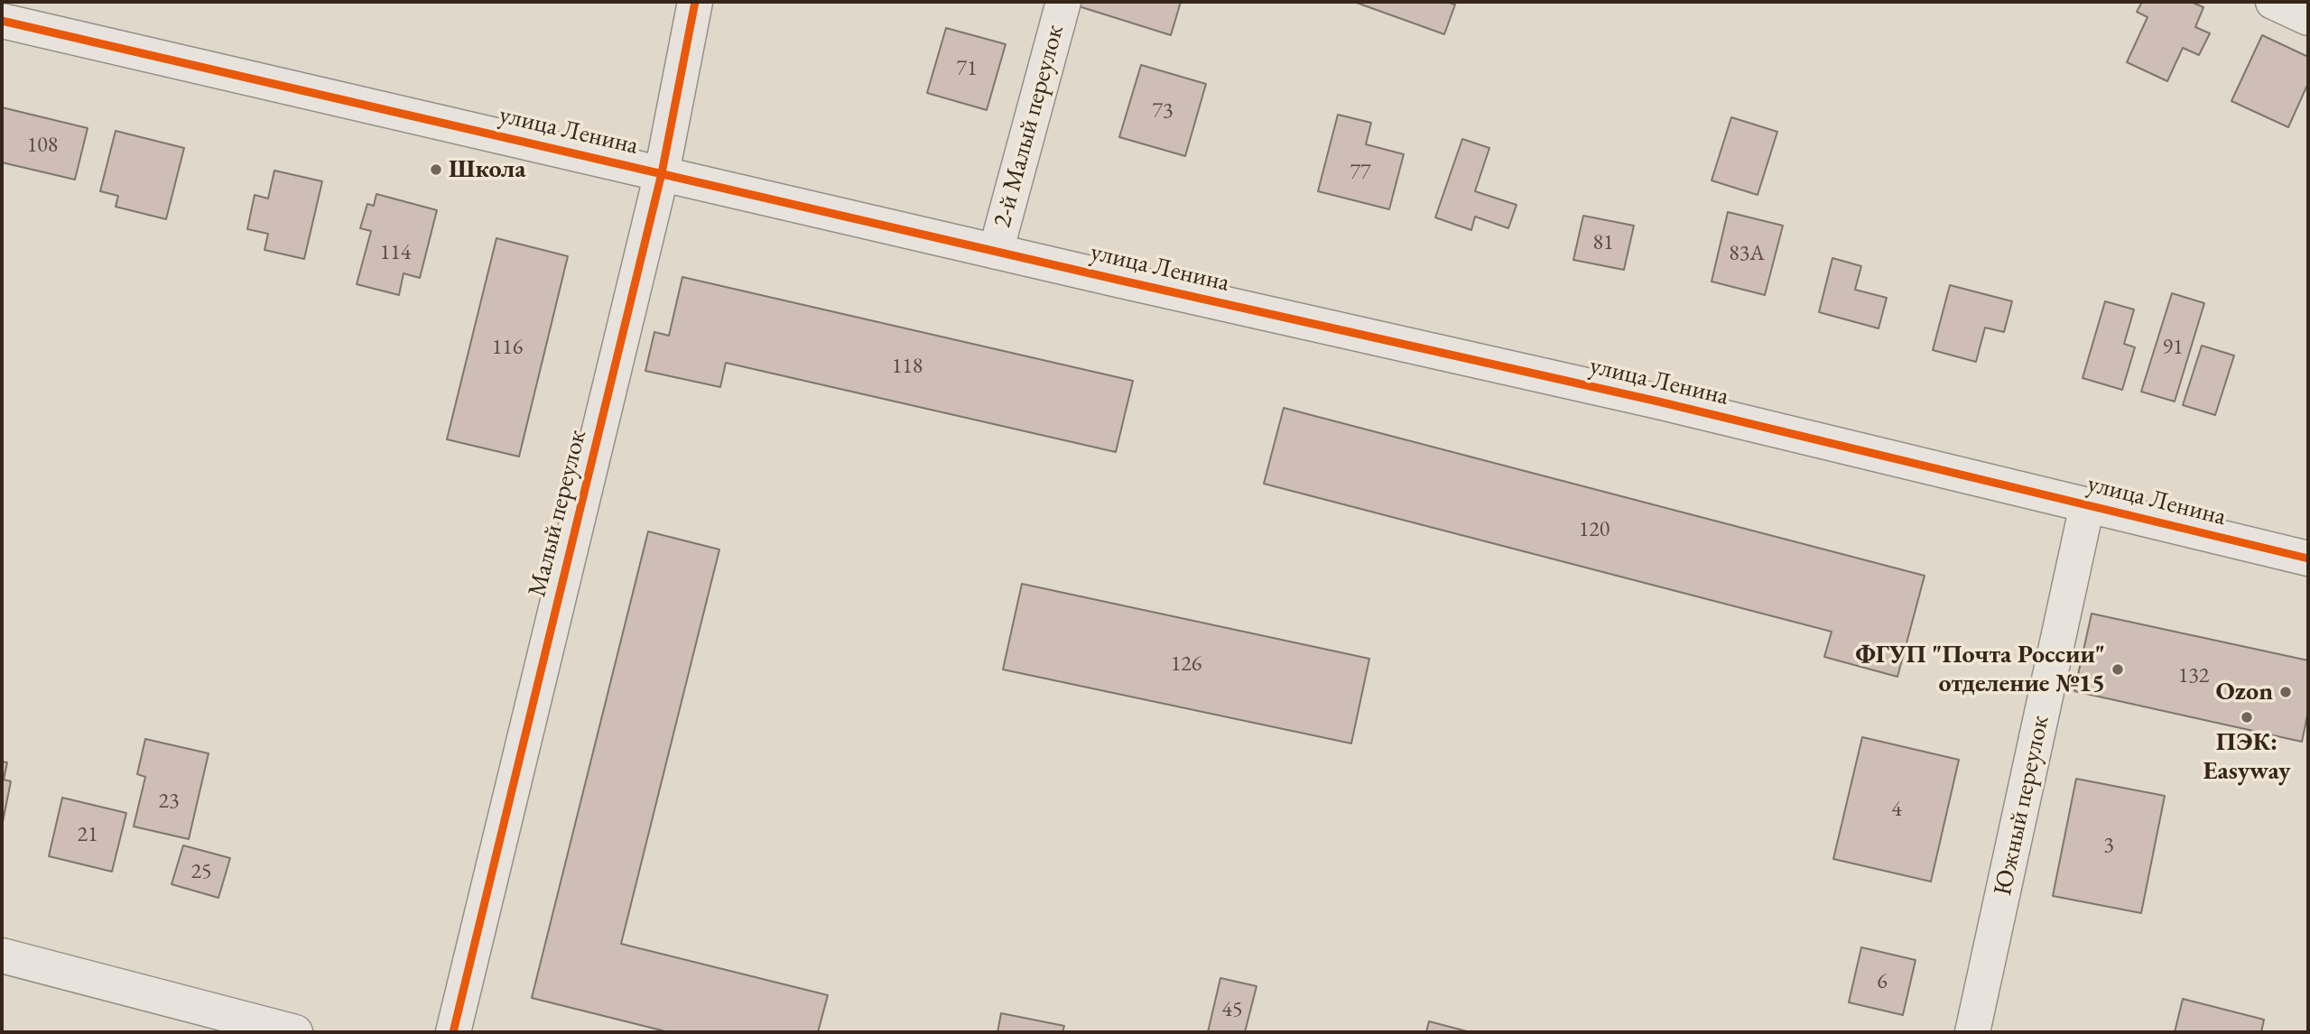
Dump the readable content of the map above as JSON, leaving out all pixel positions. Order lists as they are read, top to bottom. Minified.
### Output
{"streets":{"street":["2-й Малый переулок","улица Ленина","Малый переулок","Южный переулок"]},"crossings":[["2-й Малый переулок","улица Ленина"],["улица Ленина","Малый переулок"],["улица Ленина","Южный переулок"]],"places":["Школа","ФГУП \"Почта России\" отделение №15","Ozon","ПЭК: Easyway"],"house_numbers":["71","73","108","77","81","114","83А","116","91","118","120","126","132","23","4","21","3","25","6","45"]}
